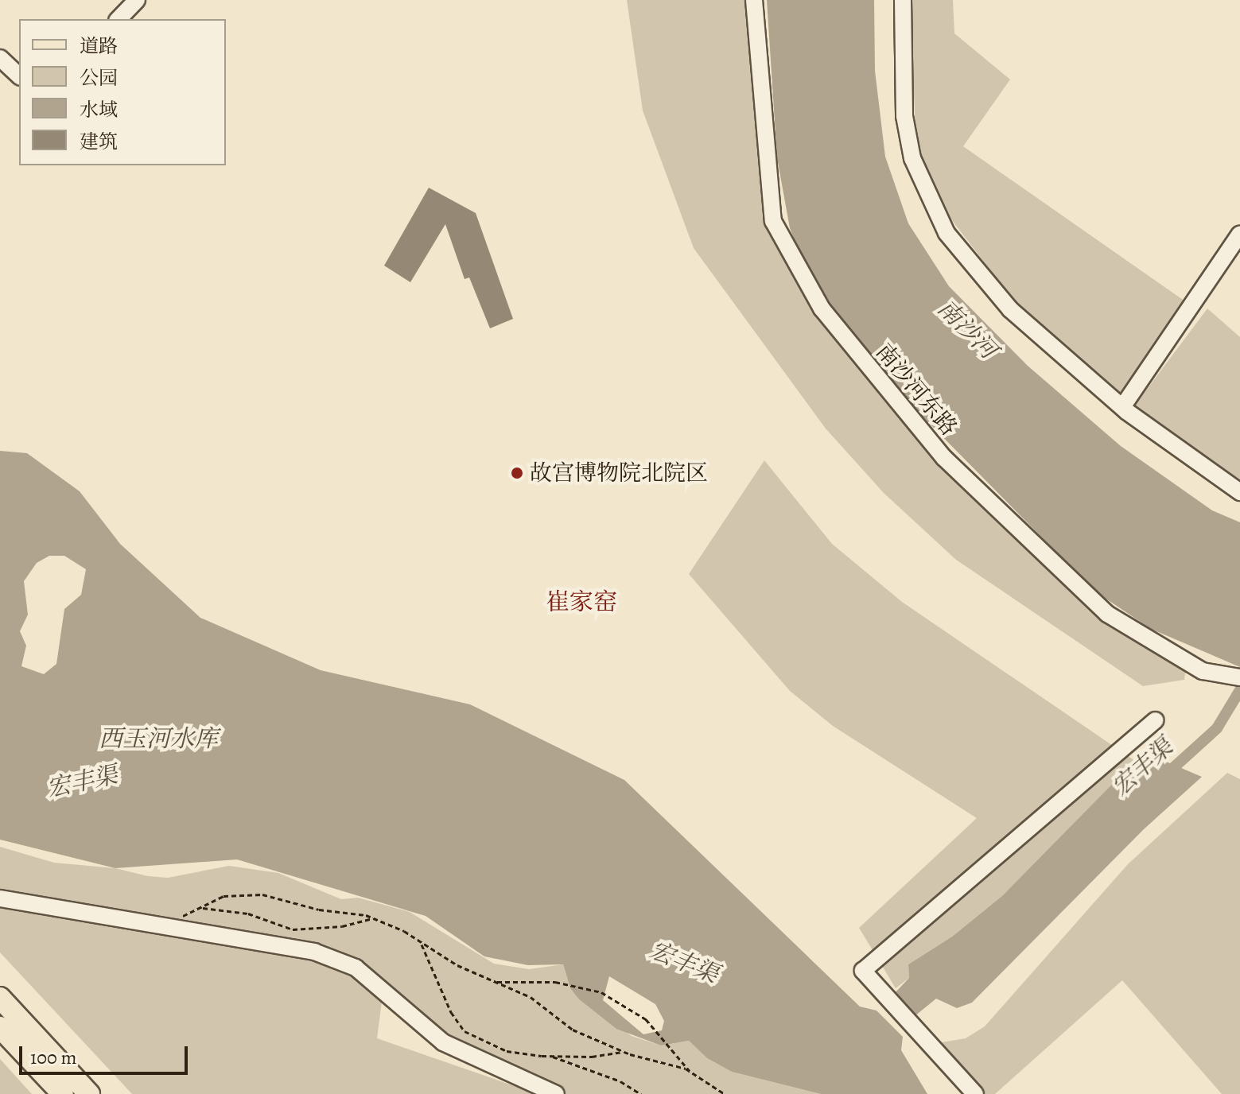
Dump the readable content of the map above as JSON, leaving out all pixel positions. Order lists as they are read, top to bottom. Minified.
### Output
{"streets":{"street":["南沙河东路"]},"districts":["崔家窑"],"water":["南沙河","西玉河水库","宏丰渠"],"places":["故宫博物院北院区"],"legend":["道路","公园","水域","建筑"],"scale_bar":"100 m"}
